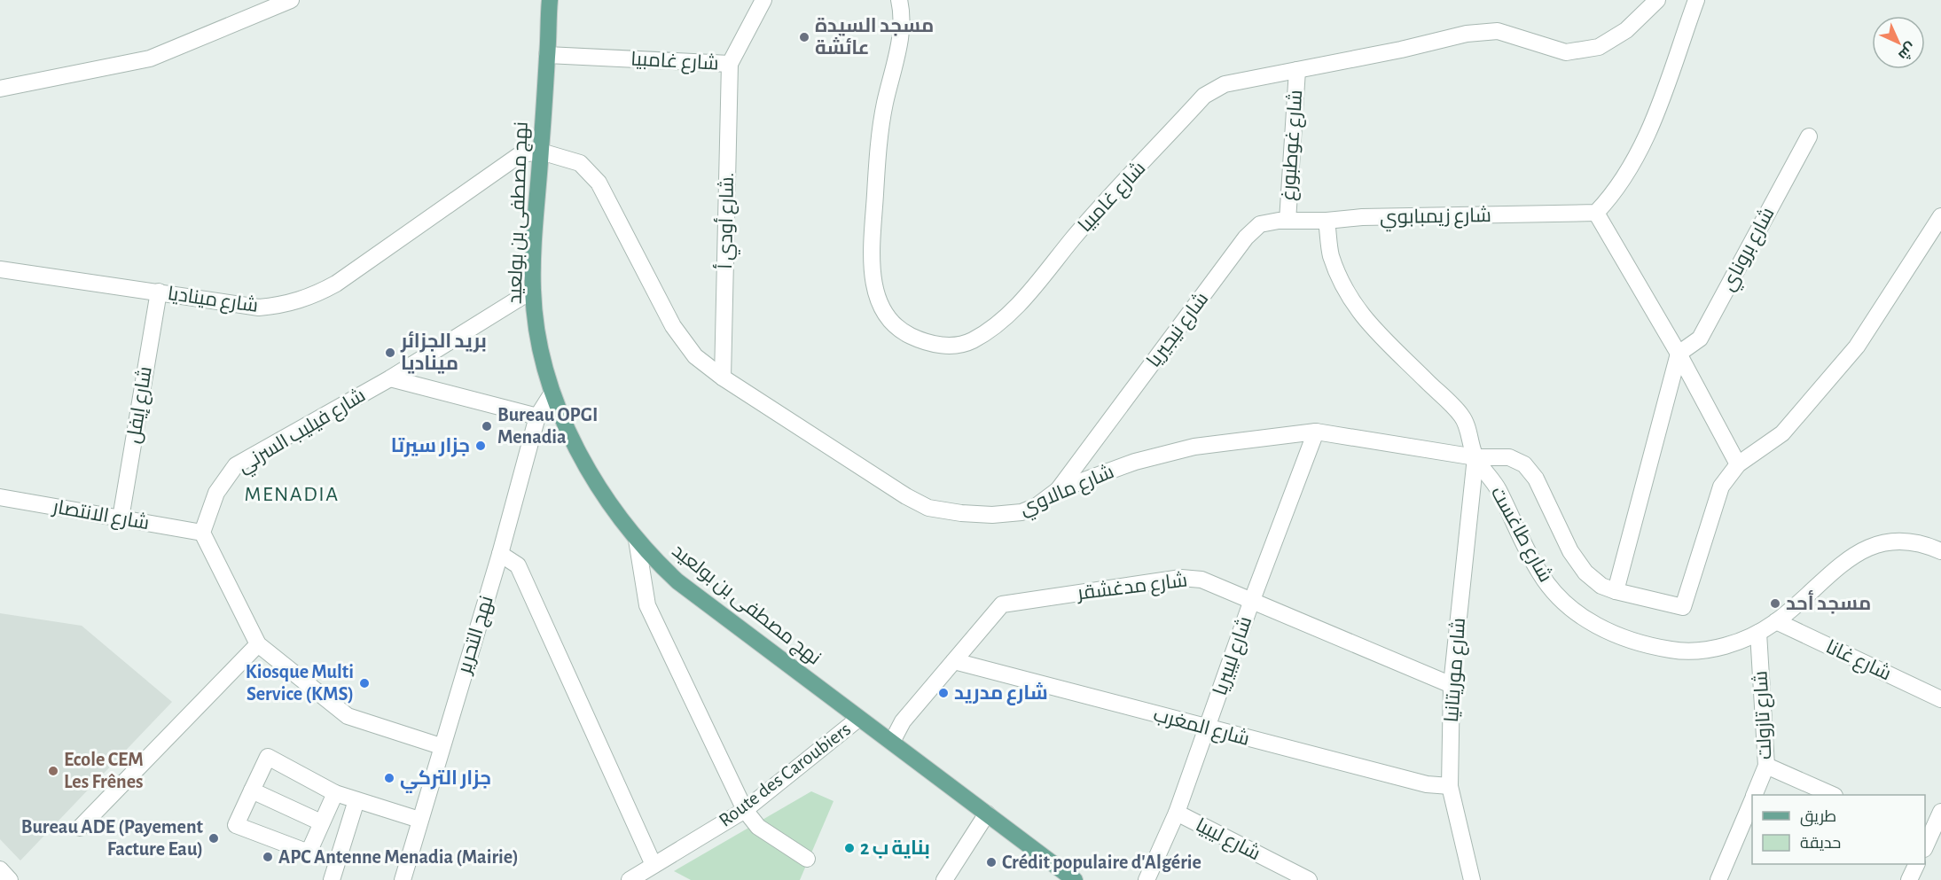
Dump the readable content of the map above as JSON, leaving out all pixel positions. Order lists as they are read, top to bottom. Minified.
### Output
{"streets":{"main road":["نهج مصطفى بن بولعيد"],"street":["شارع غامبيا","شارع غوطبورغ","شارع زيمبابوي","شارع أودي أ.","شارع بروناي","شارع ميناديا","شارع نيجيريا","شارع إيفل","شارع فيليب السرني","شارع مالاوي","شارع الانتصار","شارع طاغست","شارع مدغشقر","نهج التحرير","شارع ليبيريا","شارع غانا","شارع موريتانيا","شارع تازولت","شارع المغرب","Route des Caroubiers","شارع ليبيا"]},"crossings":[["شارع غامبيا","شارع غوطبورغ"],["شارع غامبيا","نهج مصطفى بن بولعيد"],["شارع غامبيا","شارع أودي أ."],["شارع غوطبورغ","شارع نيجيريا"],["نهج مصطفى بن بولعيد","شارع ميناديا"],["نهج مصطفى بن بولعيد","شارع فيليب السرني"],["نهج مصطفى بن بولعيد","شارع مالاوي"],["نهج مصطفى بن بولعيد","شارع مدغشقر"],["نهج مصطفى بن بولعيد","نهج التحرير"],["نهج مصطفى بن بولعيد","Route des Caroubiers"],["شارع زيمبابوي","شارع نيجيريا"],["شارع أودي أ.","شارع مالاوي"],["شارع ميناديا","شارع إيفل"],["شارع ميناديا","شارع مالاوي"],["شارع نيجيريا","شارع مالاوي"],["شارع إيفل","شارع الانتصار"],["شارع فيليب السرني","شارع الانتصار"],["شارع مالاوي","شارع طاغست"],["شارع مالاوي","شارع ليبيريا"],["شارع مالاوي","شارع موريتانيا"],["شارع طاغست","شارع غانا"],["شارع طاغست","شارع موريتانيا"],["شارع طاغست","شارع تازولت"],["شارع مدغشقر","شارع ليبيريا"],["شارع مدغشقر","شارع موريتانيا"],["شارع مدغشقر","شارع المغرب"],["شارع ليبيريا","شارع المغرب"],["شارع ليبيريا","شارع ليبيا"],["شارع موريتانيا","شارع المغرب"]],"districts":["MENADIA"],"places":["مسجد السيدة عائشة","بريد الجزائر ميناديا","Bureau OPGI Menadia","جزار سيرتا","مسجد أحد","Kiosque Multi Service (KMS)","شارع مدريد","Ecole CEM Les Frênes","جزار التركي","Bureau ADE (Payement Facture Eau)","بناية ب 2","APC Antenne Menadia (Mairie)","Crédit populaire d'Algérie"],"legend":["طريق","حديقة"],"north":"bottom right"}
